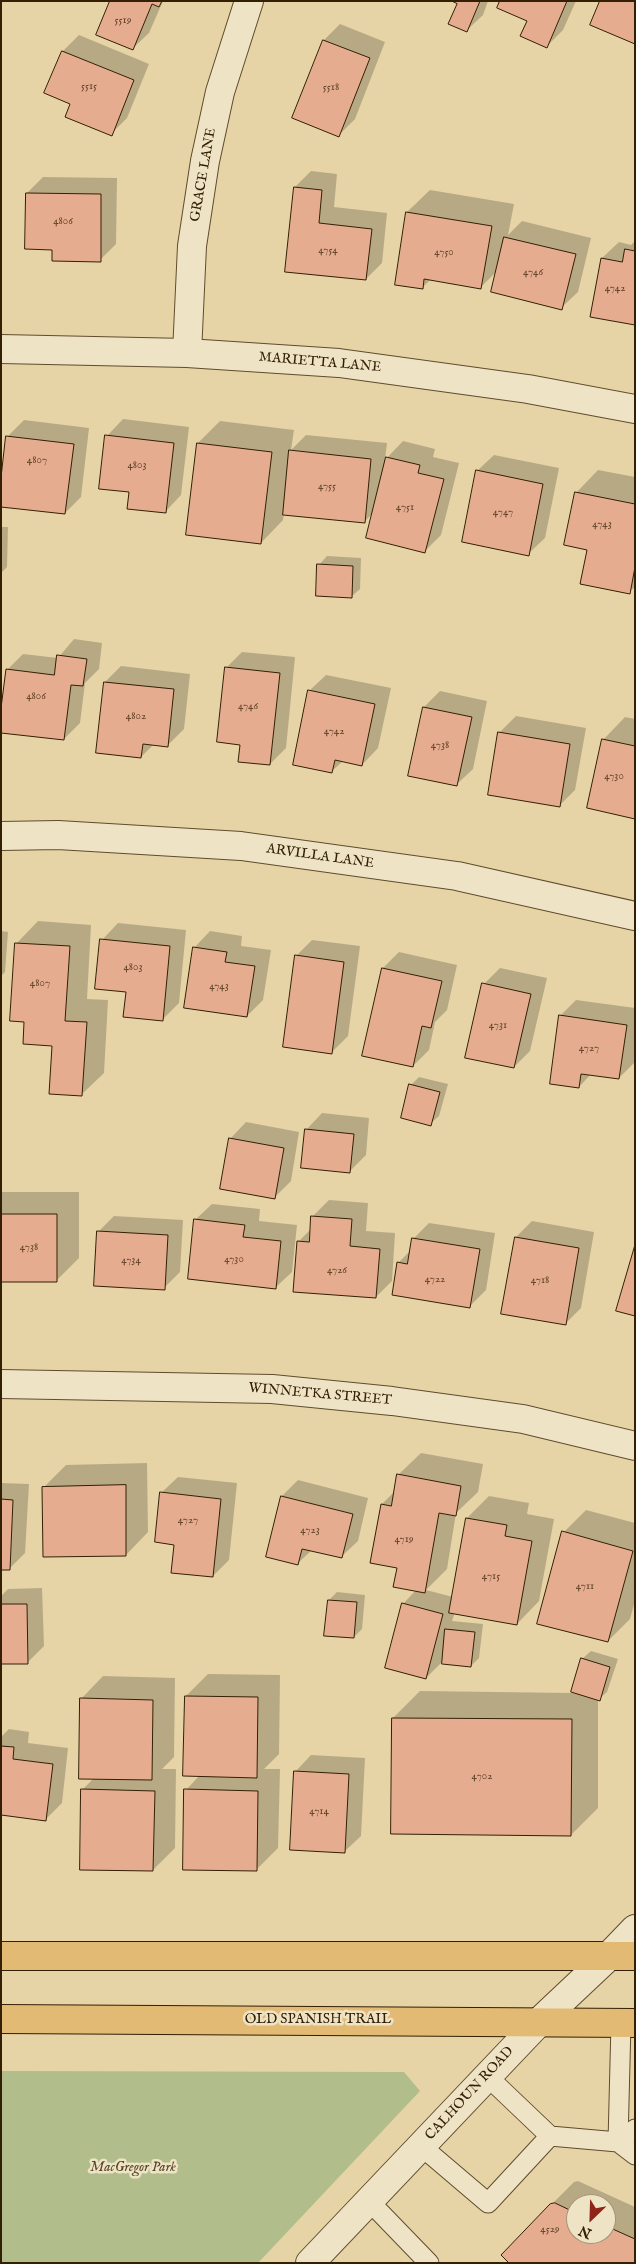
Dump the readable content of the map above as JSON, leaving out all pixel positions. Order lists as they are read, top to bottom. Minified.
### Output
{"streets":{"main road":["OLD SPANISH TRAIL"],"street":["GRACE LANE","MARIETTA LANE","ARVILLA LANE","WINNETKA STREET","CALHOUN ROAD"]},"crossings":[["GRACE LANE","MARIETTA LANE"],["OLD SPANISH TRAIL","CALHOUN ROAD"]],"parks":["MacGregor Park"],"house_numbers":["5519","5515","5518","4806","4754","4750","4746","4742","4807","4803","4755","4751","4747","4743","4806","4746","4802","4742","4738","4730","4803","4807","4743","4731","4727","4738","4730","4734","4726","4722","4718","4727","4723","4719","4715","4711","4702","4714","4529"],"north":"bottom left"}
